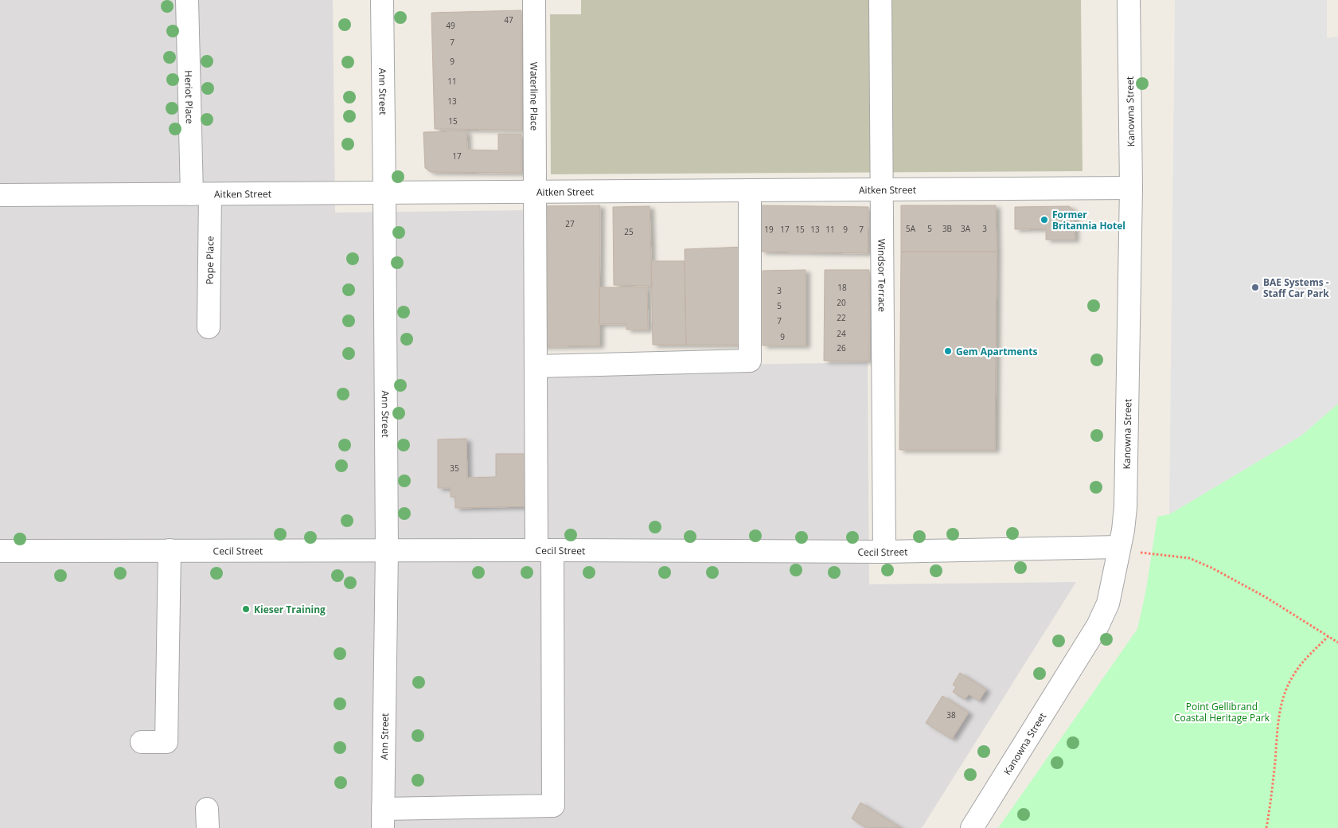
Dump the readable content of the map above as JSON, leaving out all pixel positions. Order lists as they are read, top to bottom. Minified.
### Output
{"streets":{"street":["Ann Street","Waterline Place","Heriot Place","Kanowna Street","Aitken Street","Pope Place","Windsor Terrace","Cecil Street"]},"crossings":[["Ann Street","Waterline Place"],["Ann Street","Aitken Street"],["Ann Street","Cecil Street"],["Waterline Place","Aitken Street"],["Waterline Place","Cecil Street"],["Heriot Place","Aitken Street"],["Heriot Place","Pope Place"],["Kanowna Street","Aitken Street"],["Kanowna Street","Cecil Street"],["Aitken Street","Pope Place"],["Aitken Street","Windsor Terrace"],["Windsor Terrace","Cecil Street"]],"parks":["Point Gellibrand Coastal Heritage Park"],"places":["Former Britannia Hotel","BAE Systems - Staff Car Park","Gem Apartments","Kieser Training"],"house_numbers":["47","49","7","9","11","13","15","17","27","5A","5","3B","3A","3","19","17","15","13","11","9","7","25","18","3","20","5","22","7","24","9","26","35","38"]}
